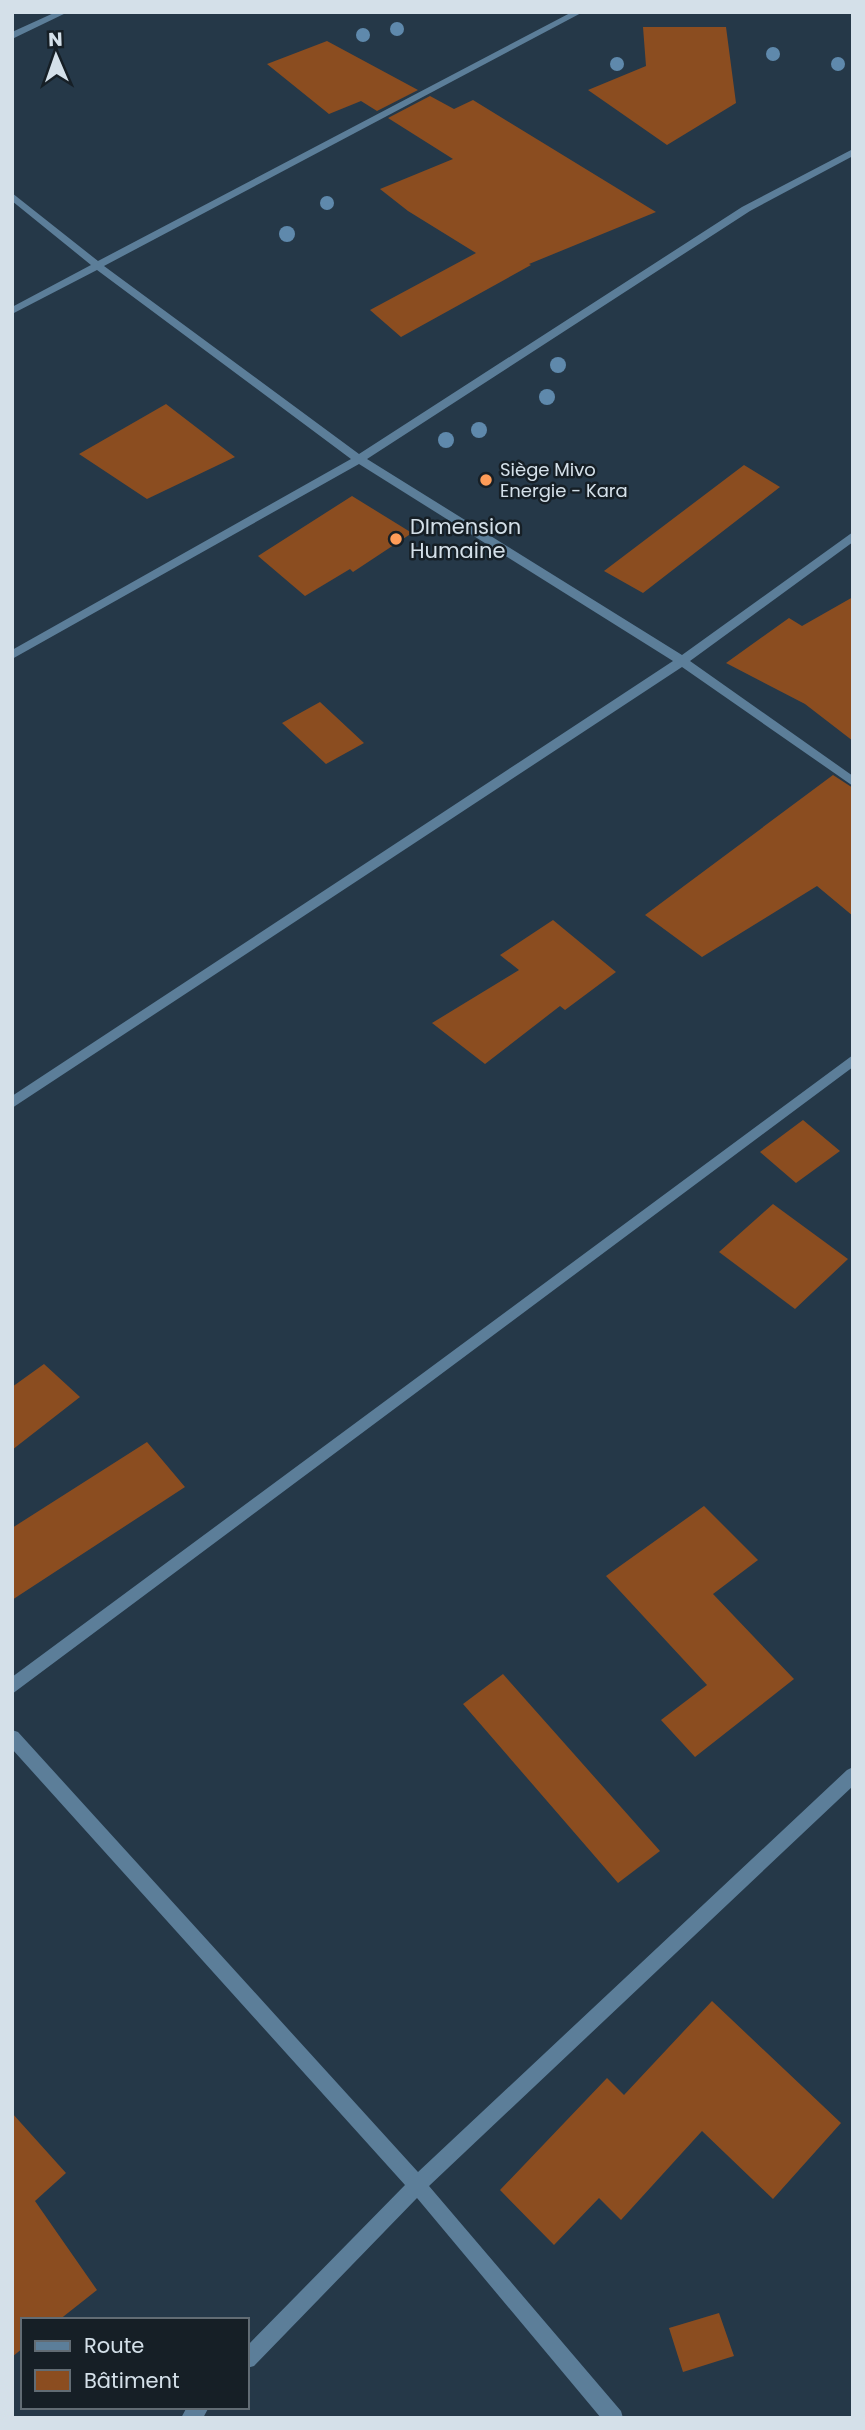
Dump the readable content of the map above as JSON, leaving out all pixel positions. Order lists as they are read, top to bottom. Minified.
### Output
{"places":["Siège Mivo Energie - Kara","DImension Humaine"],"legend":["Route","Bâtiment"],"north":"top"}
